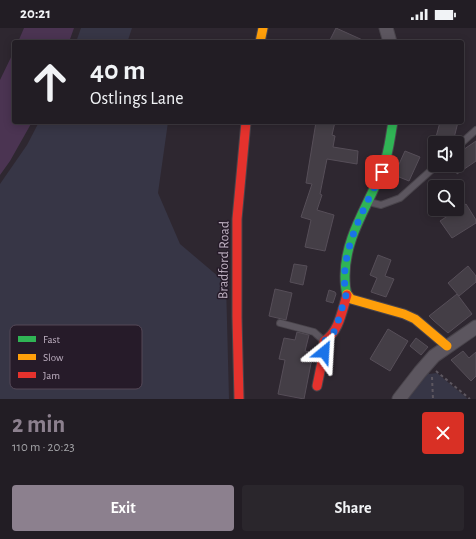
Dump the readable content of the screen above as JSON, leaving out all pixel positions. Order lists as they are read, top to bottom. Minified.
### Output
{"streets":{"street":["Bradford Road"]},"legend":["Fast","Slow","Jam"],"page":{"status":"20:21","turn":["40 m","Ostlings Lane"],"heading":["2 min","110 m · 20:23"],"buttons":["Exit","Share"]}}
